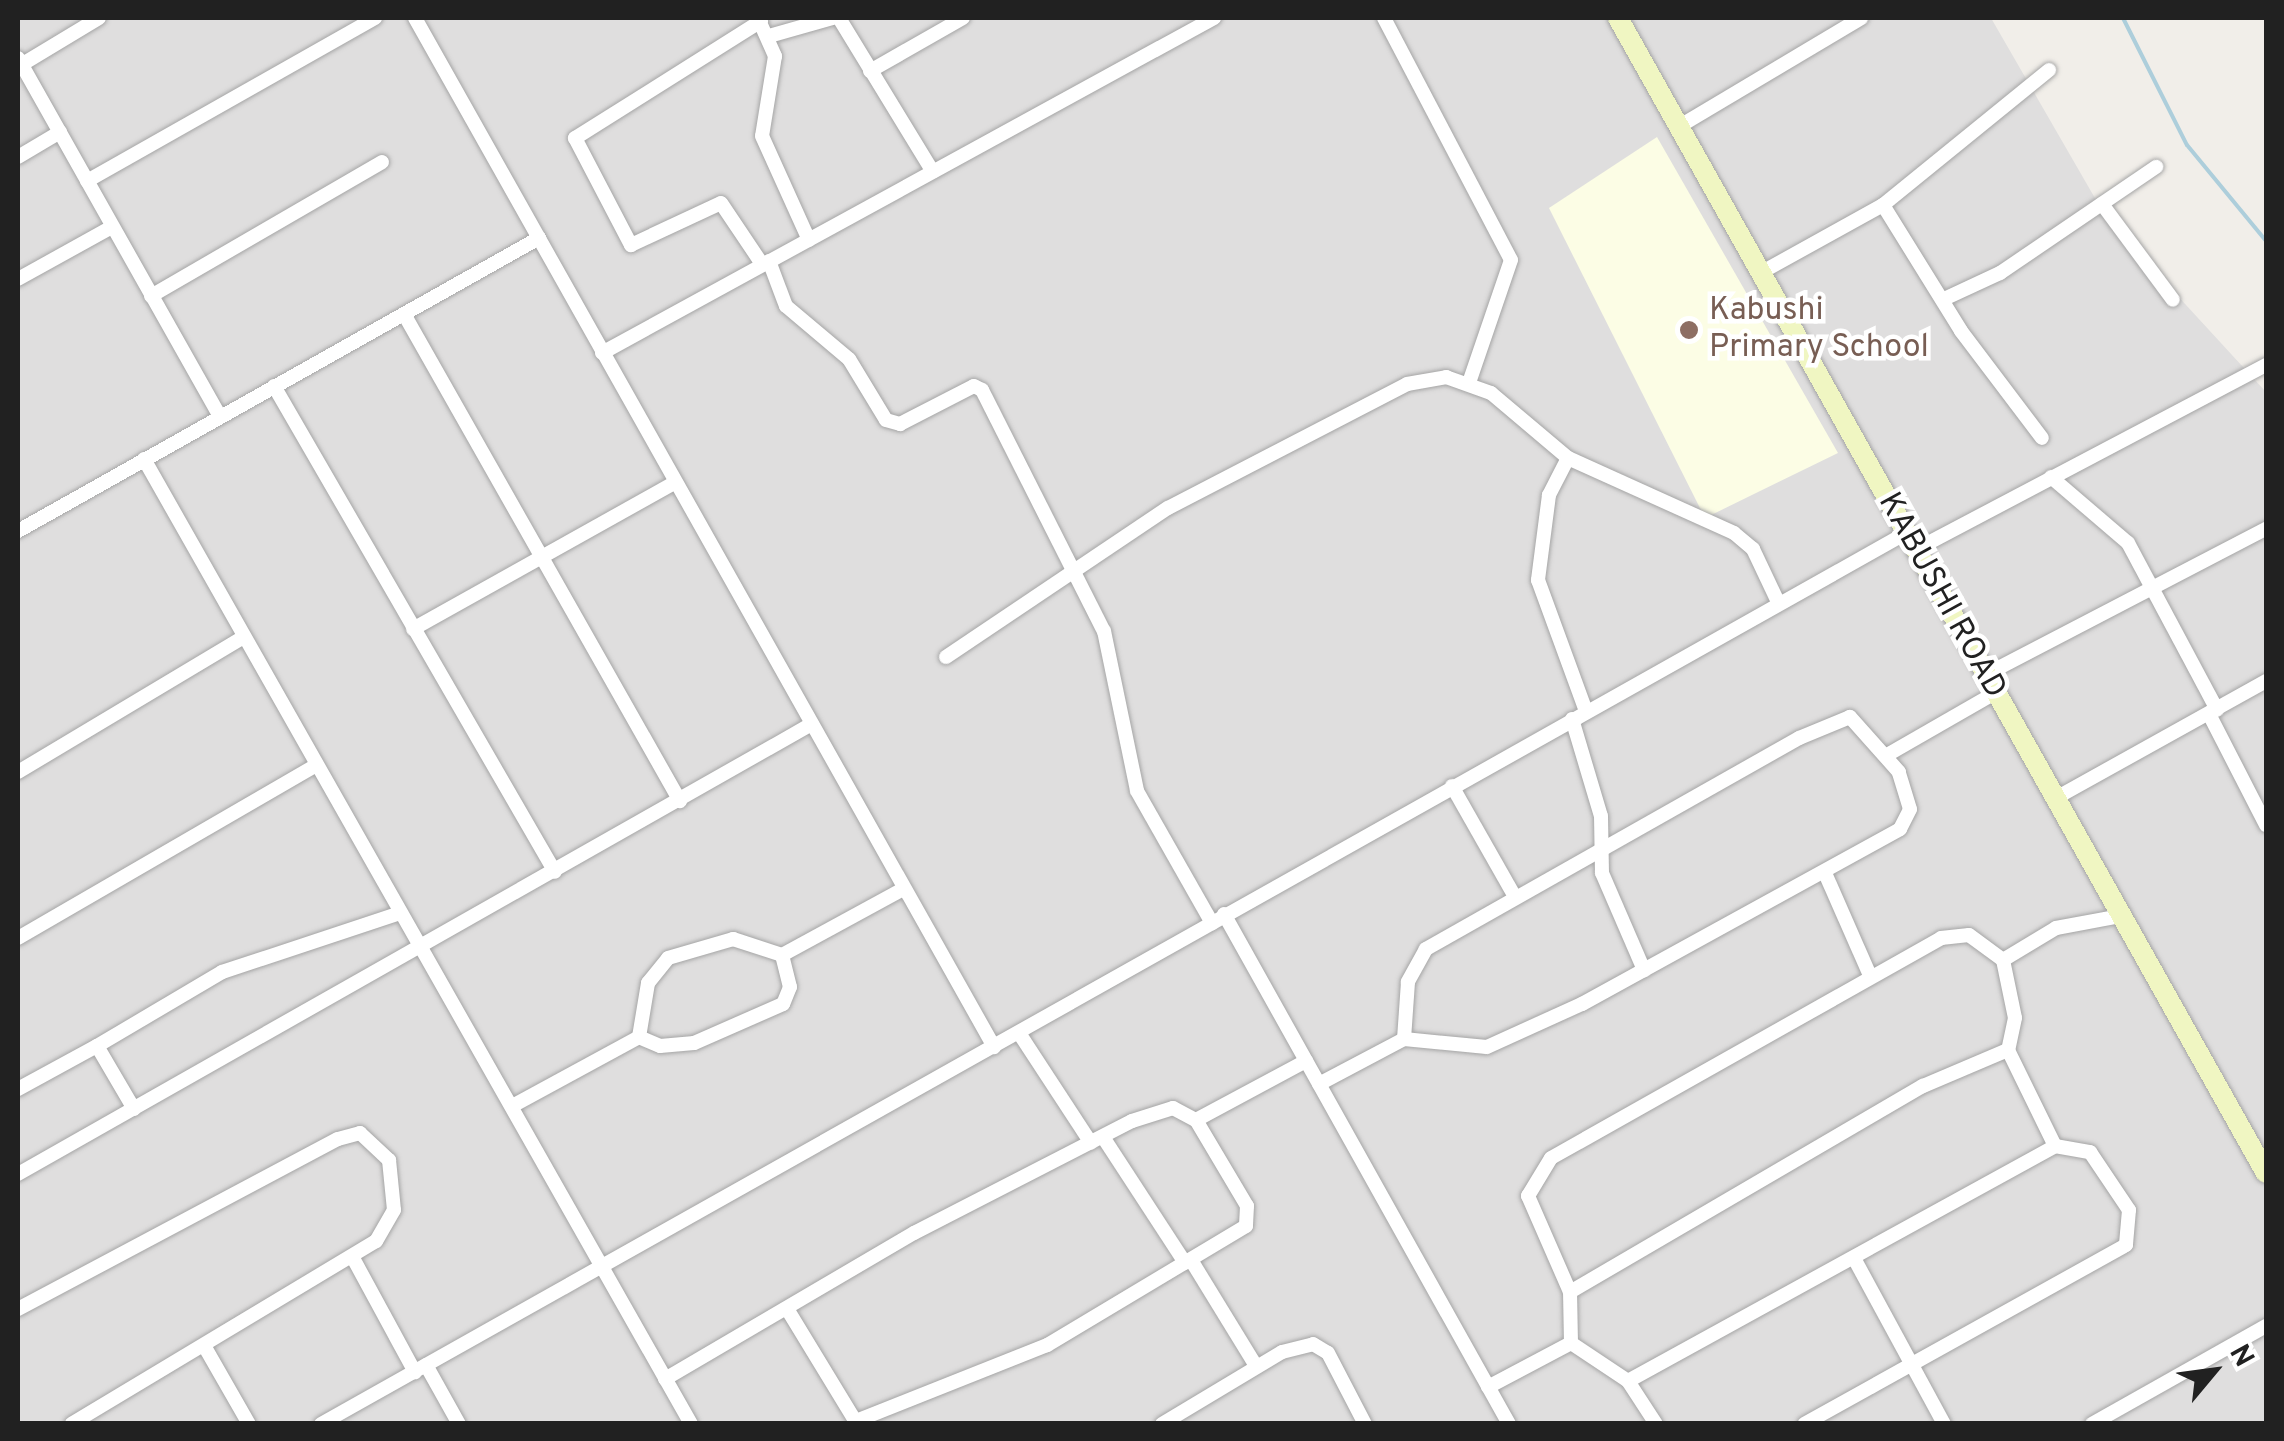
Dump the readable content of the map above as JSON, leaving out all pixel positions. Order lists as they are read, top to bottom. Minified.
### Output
{"streets":{"main road":["KABUSHI ROAD"]},"places":["Kabushi Primary School"],"north":"top right"}
